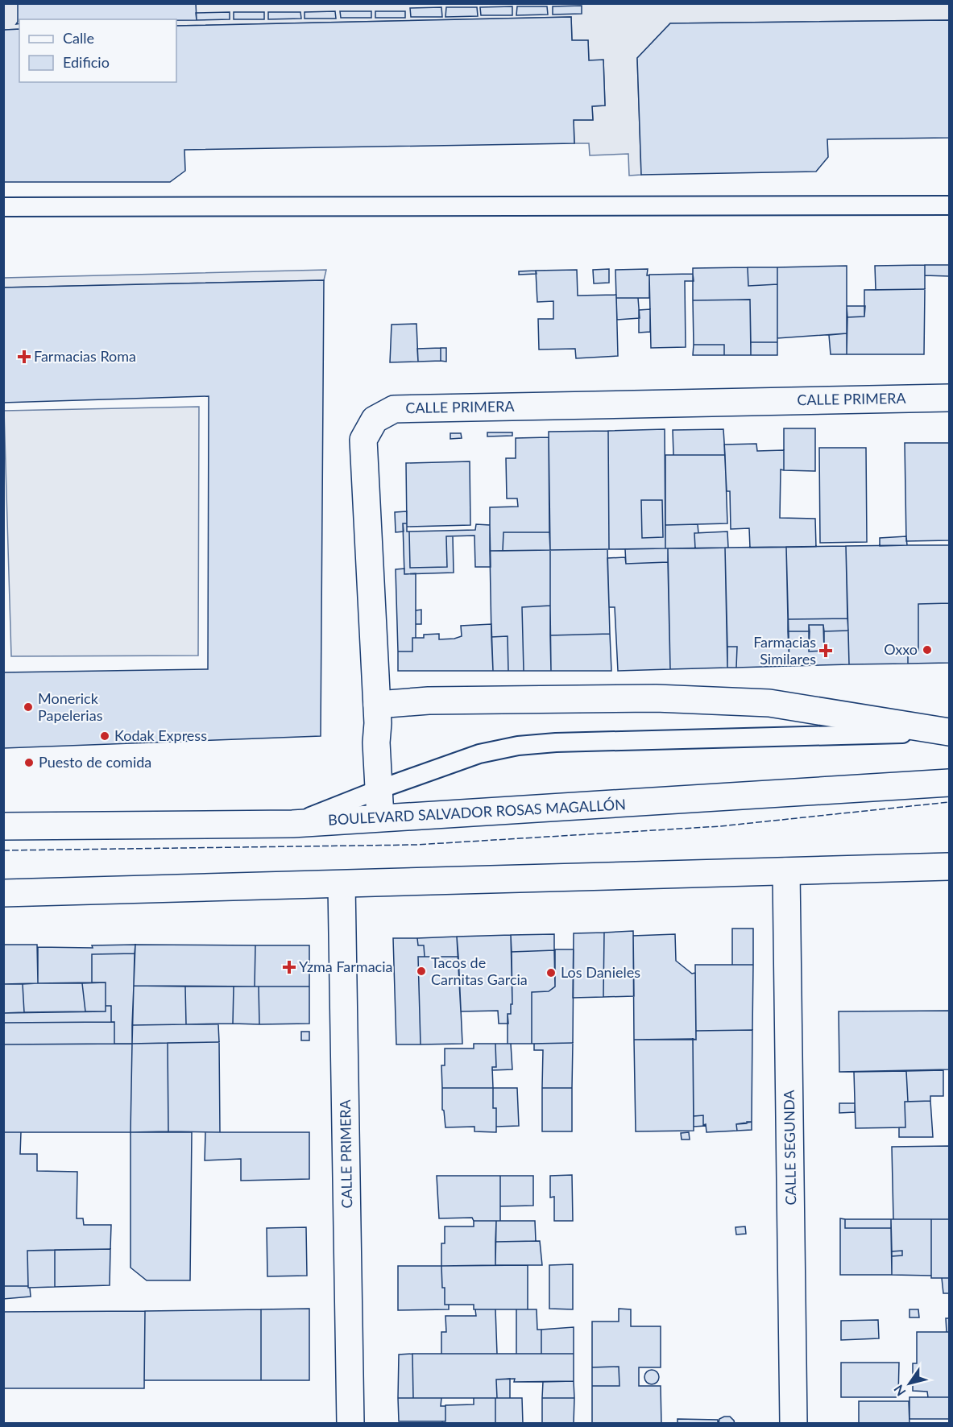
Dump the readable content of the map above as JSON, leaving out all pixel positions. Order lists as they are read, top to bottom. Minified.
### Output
{"streets":{"main road":["CALLE PRIMERA","BOULEVARD SALVADOR ROSAS MAGALLÓN","CALLE SEGUNDA"]},"crossings":[["CALLE PRIMERA","BOULEVARD SALVADOR ROSAS MAGALLÓN"]],"places":{"health":["Farmacias Roma","Farmacias Similares","Yzma Farmacia"],"other":["Oxxo","Monerick Papelerias","Kodak Express","Puesto de comida","Tacos de Carnitas Garcia","Los Danieles"]},"legend":["Calle","Edificio"],"north":"bottom left"}
